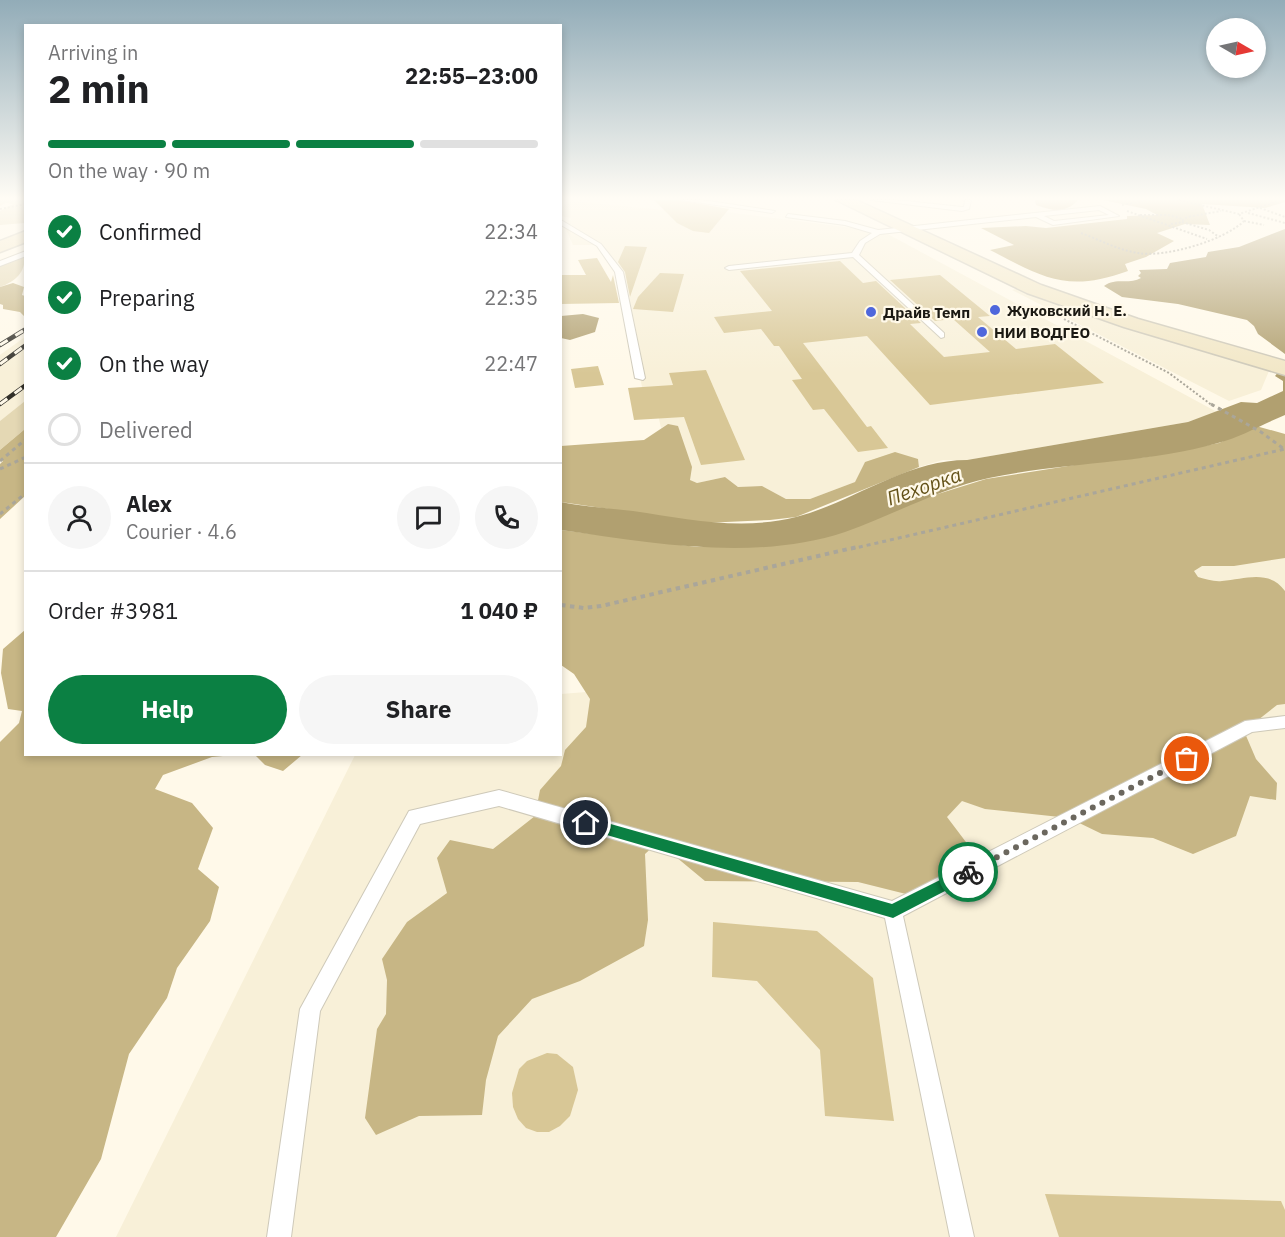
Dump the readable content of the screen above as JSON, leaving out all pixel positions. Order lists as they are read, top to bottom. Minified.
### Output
{"water":["Пехорка"],"places":["Жуковский Н. Е.","Драйв Темп","НИИ ВОДГЕО"],"north":"right","page":{"heading":["2 min","Arriving in","22:55–23:00"],"panel":["Alex","Courier · 4.6","Order #3981","1 040 ₽"],"bar":"On the way · 90 m","list":[["Confirmed","22:34"],["Preparing","22:35"],["On the way","22:47"],"Delivered"],"buttons":["Help","Share"]}}
